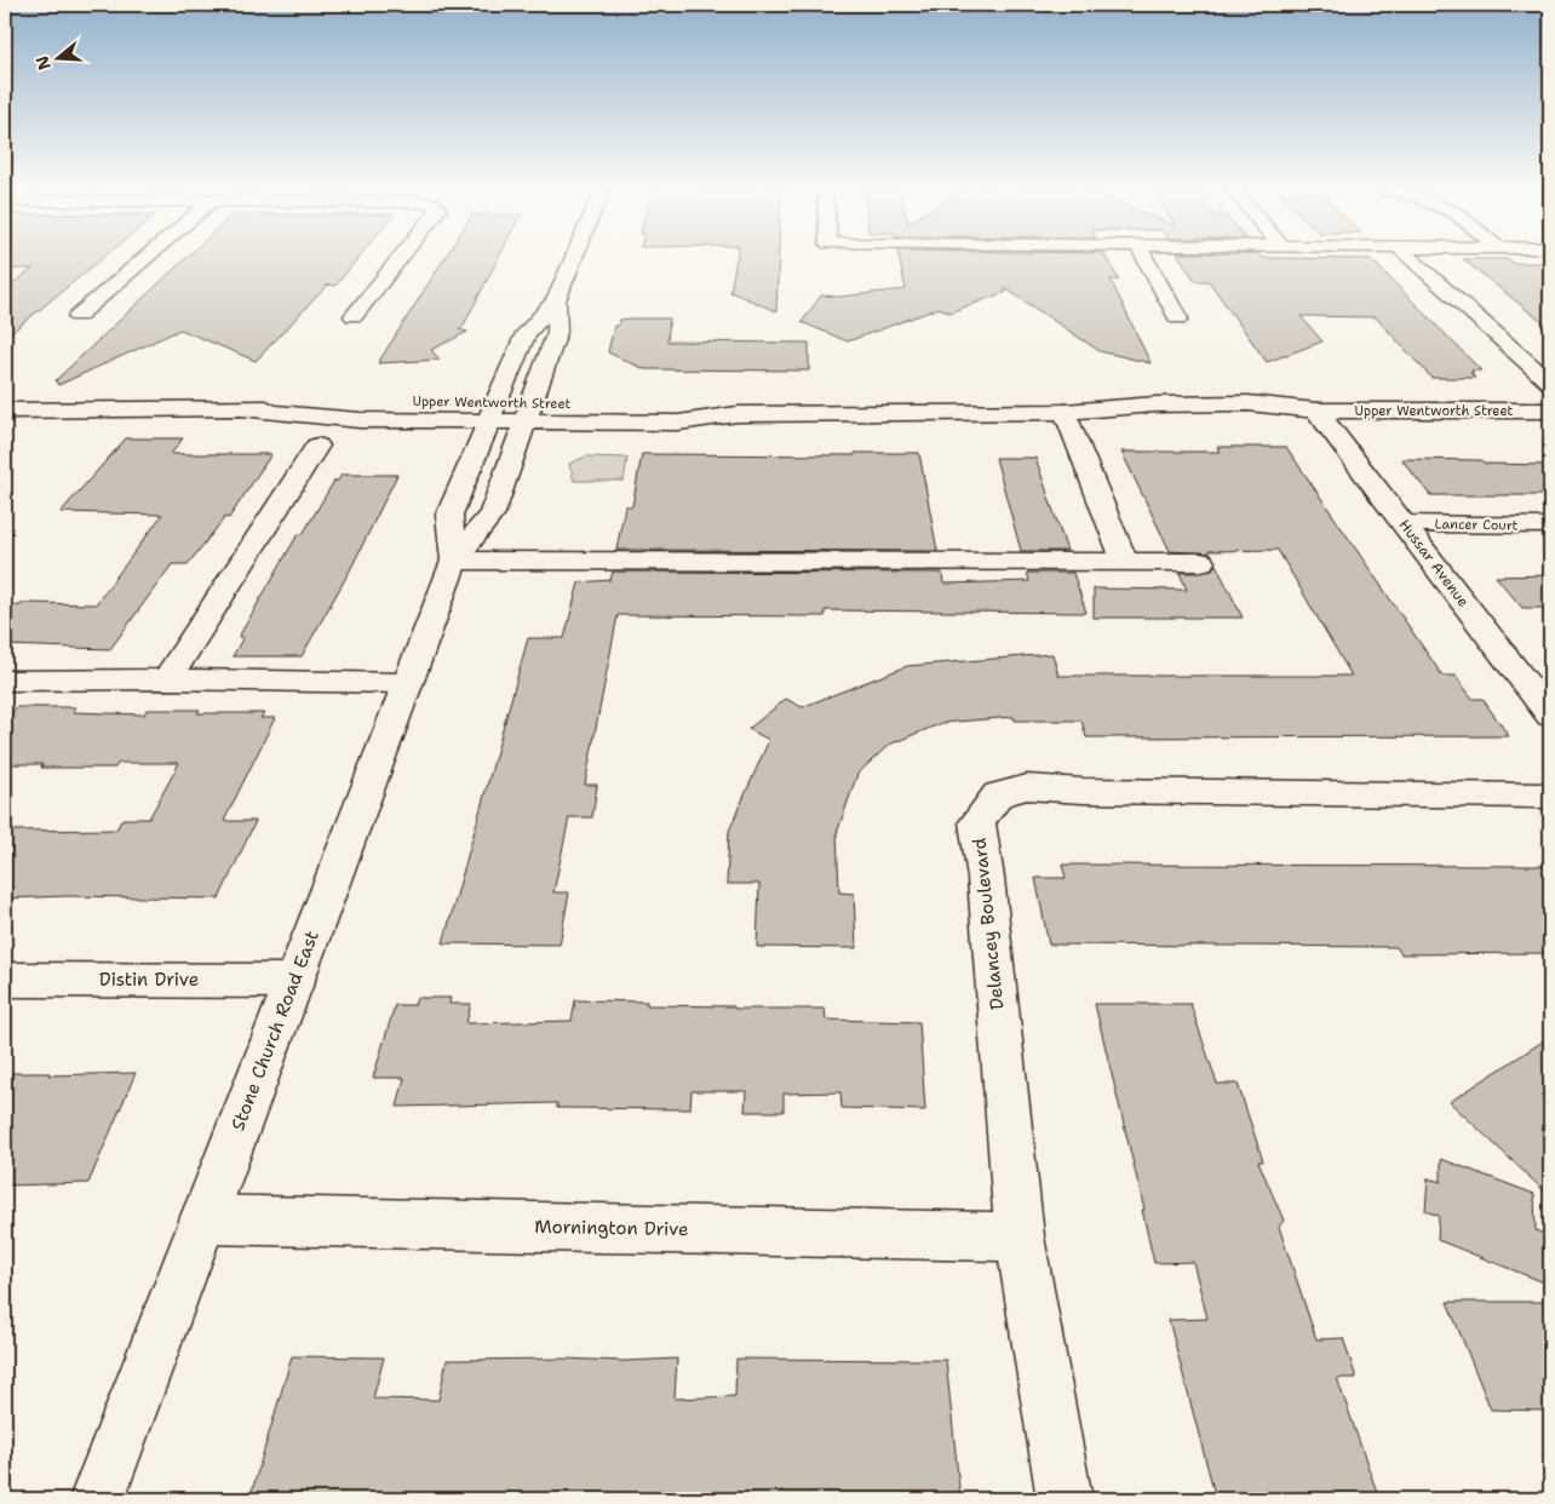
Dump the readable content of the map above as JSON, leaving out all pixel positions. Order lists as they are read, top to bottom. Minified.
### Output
{"streets":{"street":["Upper Wentworth Street","Lancer Court","Hussar Avenue","Delancey Boulevard","Distin Drive","Stone Church Road East","Mornington Drive"]},"crossings":[["Upper Wentworth Street","Hussar Avenue"],["Upper Wentworth Street","Stone Church Road East"],["Lancer Court","Hussar Avenue"],["Delancey Boulevard","Mornington Drive"],["Distin Drive","Stone Church Road East"],["Stone Church Road East","Mornington Drive"]],"north":"left"}
